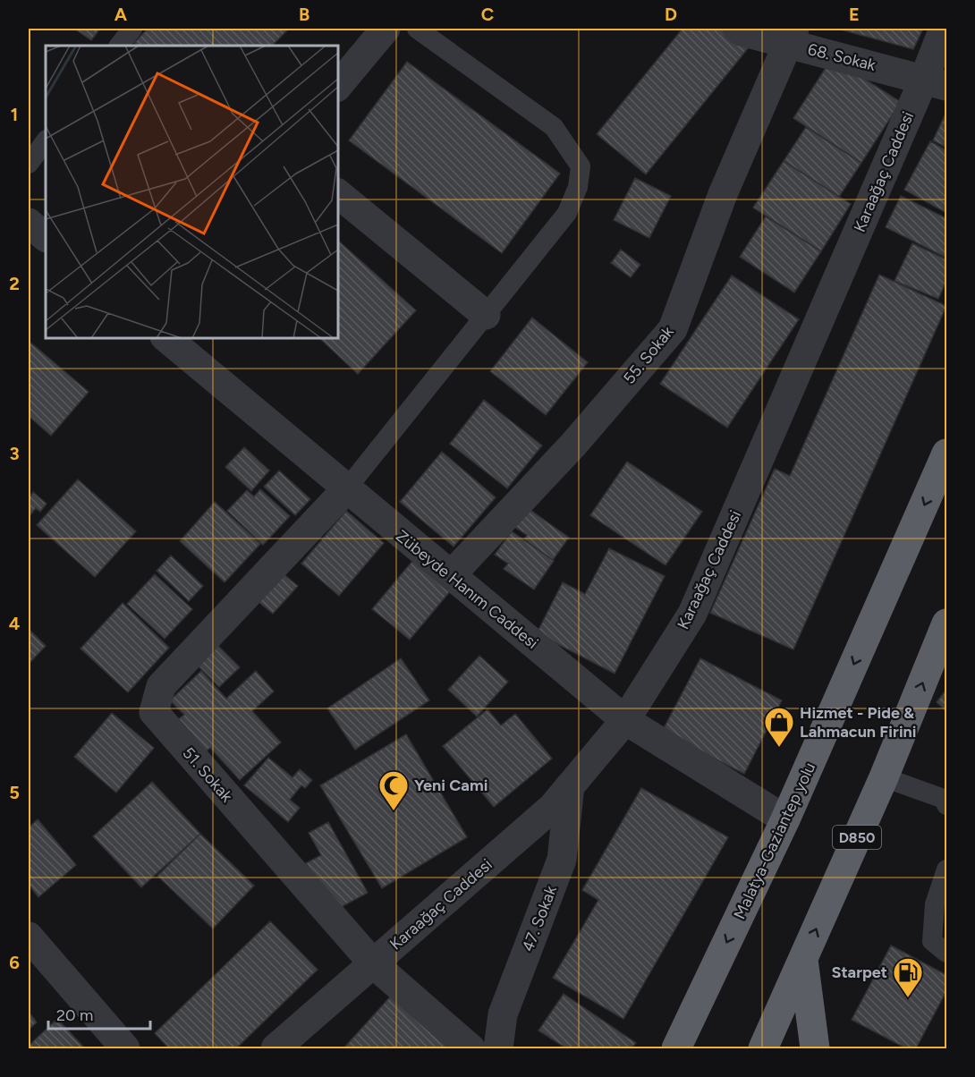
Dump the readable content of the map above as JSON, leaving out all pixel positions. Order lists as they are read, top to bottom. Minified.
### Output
{"streets":{"highway":["D850","Malatya-Gaziantep yolu"],"street":["68. Sokak","Karaağaç Caddesi","55. Sokak","Zübeyde Hanım Caddesi","51. Sokak","47. Sokak"]},"crossings":[["68. Sokak","Karaağaç Caddesi"],["68. Sokak","55. Sokak"],["Karaağaç Caddesi","Zübeyde Hanım Caddesi"],["Karaağaç Caddesi","51. Sokak"],["Karaağaç Caddesi","47. Sokak"],["55. Sokak","Zübeyde Hanım Caddesi"],["Zübeyde Hanım Caddesi","51. Sokak"],["Zübeyde Hanım Caddesi","Malatya-Gaziantep yolu"]],"places":{"shop":["Hizmet - Pide & Lahmacun Firini"],"mosque":["Yeni Cami"],"fuel station":["Starpet"]},"scale_bar":"20 m","grid":{"columns":["A","B","C","D","E"],"rows":["1","2","3","4","5","6"]}}
